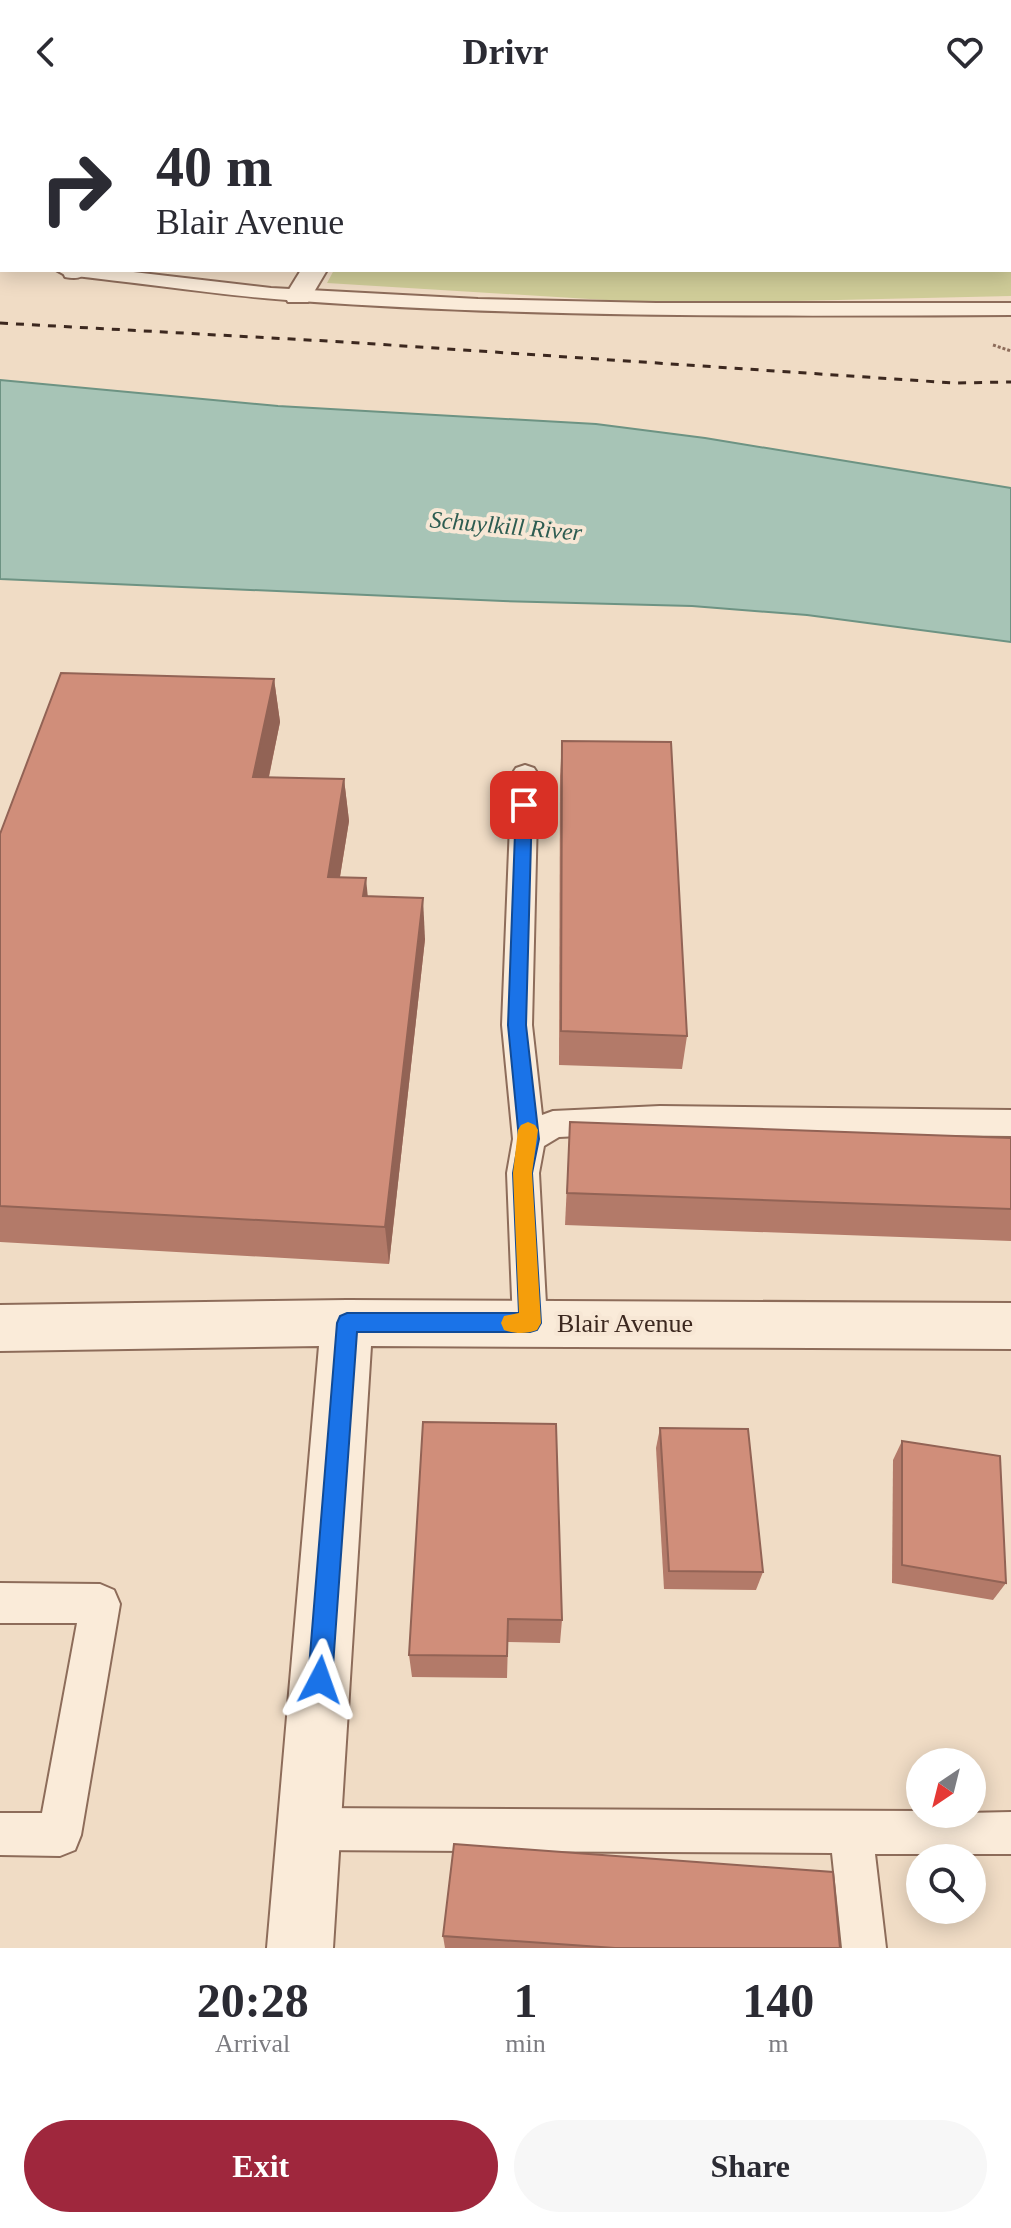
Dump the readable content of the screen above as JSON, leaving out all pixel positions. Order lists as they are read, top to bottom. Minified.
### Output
{"streets":{"street":["Blair Avenue"]},"water":["Schuylkill River"],"north":"bottom left","page":{"header":"Drivr","turn":["40 m","Blair Avenue"],"eta":["20:28","Arrival","1","min","140","m"],"buttons":["Exit","Share"]}}
